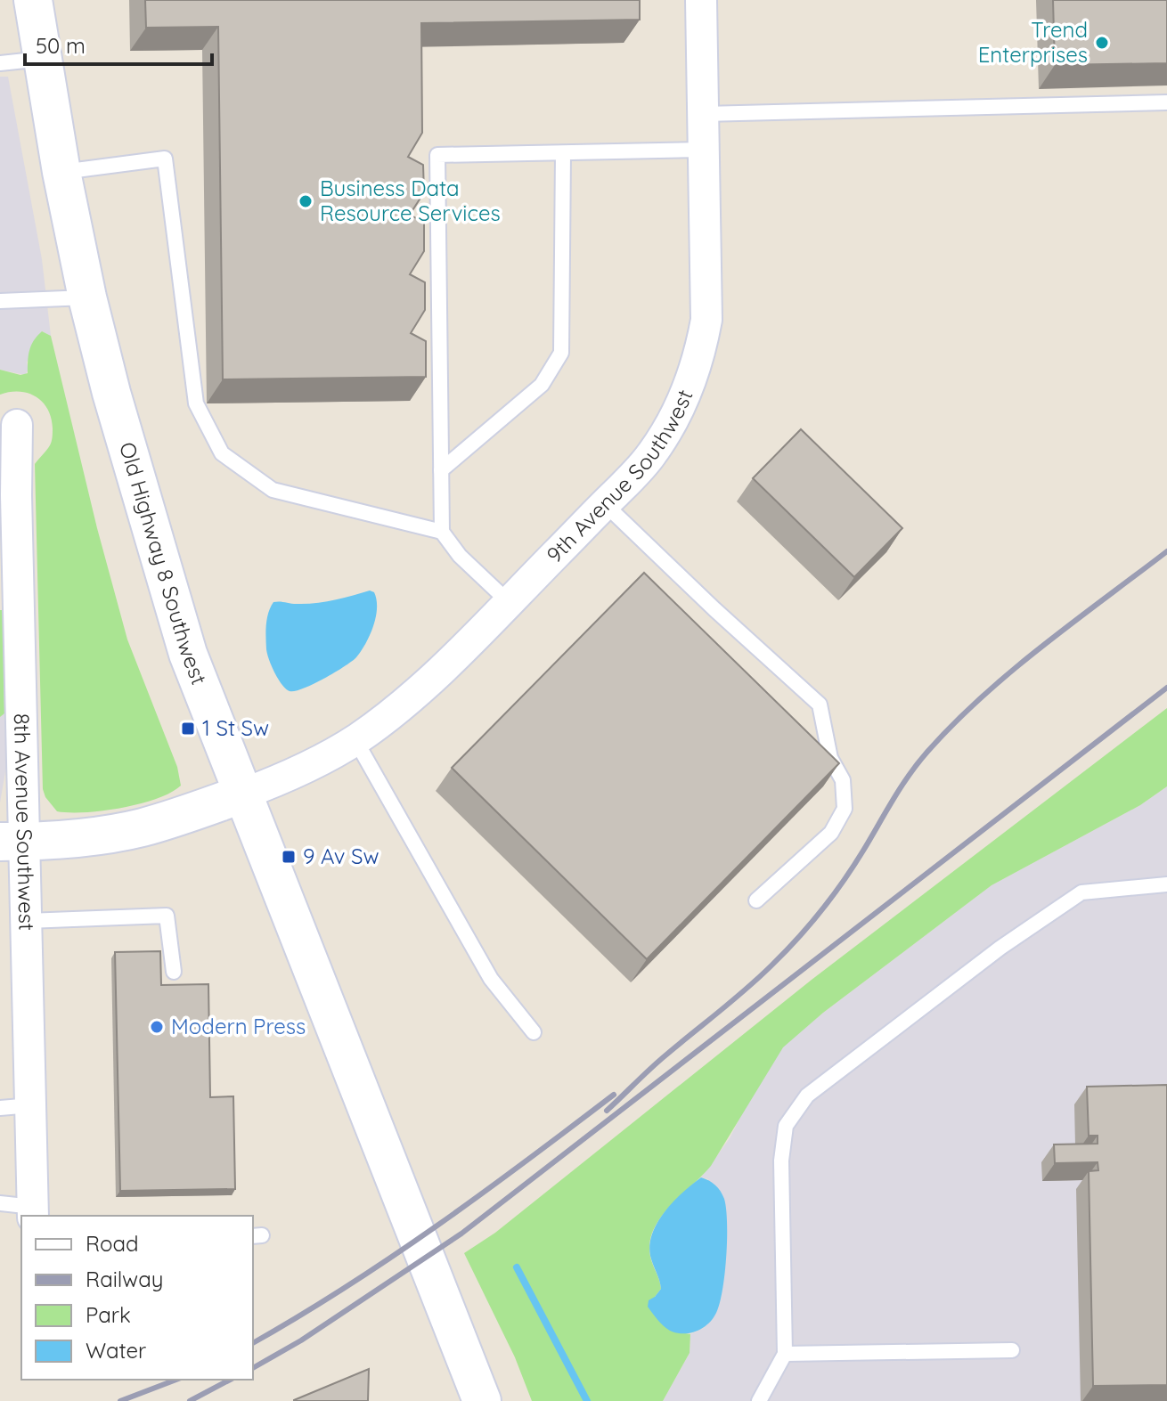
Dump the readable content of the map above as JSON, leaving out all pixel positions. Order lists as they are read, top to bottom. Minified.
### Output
{"streets":{"street":["9th Avenue Southwest","Old Highway 8 Southwest","8th Avenue Southwest"]},"crossings":[["9th Avenue Southwest","Old Highway 8 Southwest"]],"places":{"other":["Trend Enterprises","Business Data Resource Services","Modern Press"],"transit":["1 St Sw","9 Av Sw"]},"legend":["Road","Railway","Park","Water"],"scale_bar":"50 m"}
